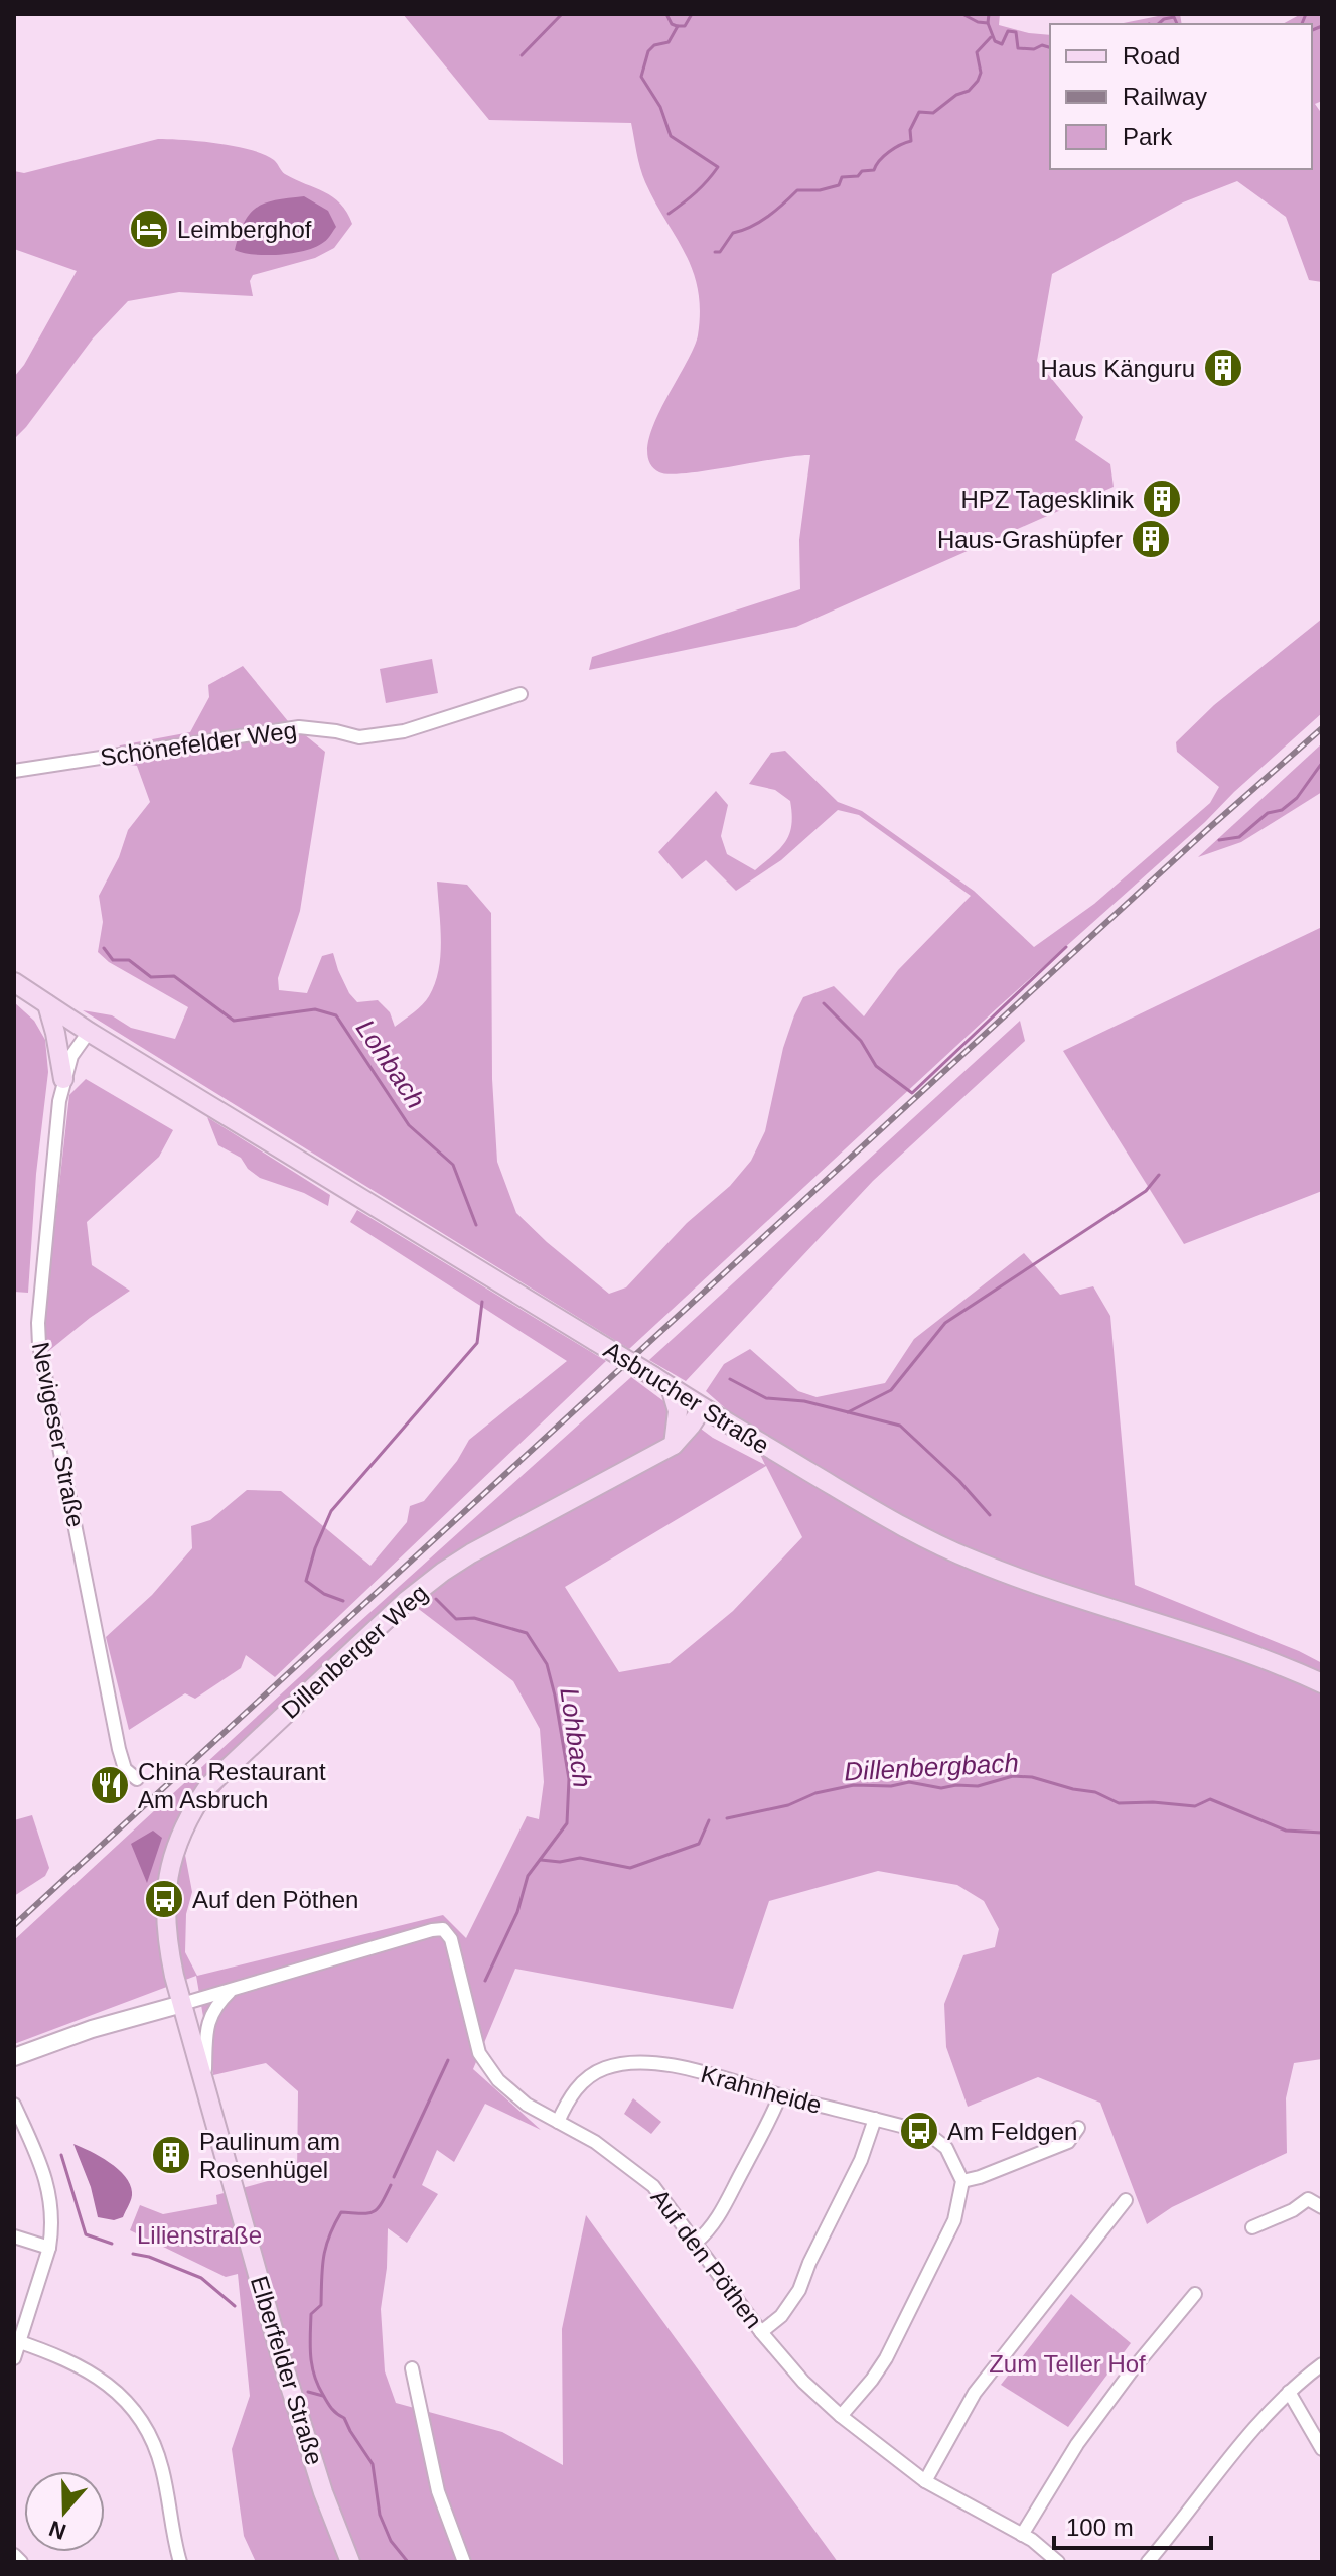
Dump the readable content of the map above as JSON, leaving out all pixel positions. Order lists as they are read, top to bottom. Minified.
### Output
{"streets":{"main road":["Asbrucher Straße","Dillenberger Weg","Elberfelder Straße"],"street":["Schönefelder Weg","Nevigeser Straße","Krahnheide","Auf den Pöthen"]},"crossings":[["Asbrucher Straße","Nevigeser Straße"],["Asbrucher Straße","Dillenberger Weg"],["Dillenberger Weg","Auf den Pöthen"],["Dillenberger Weg","Elberfelder Straße"],["Krahnheide","Auf den Pöthen"],["Auf den Pöthen","Elberfelder Straße"]],"water":["Lohbach","Dillenbergbach"],"parks":["Lilienstraße","Zum Teller Hof"],"places":{"hotel":["Leimberghof"],"building":["Haus Känguru","HPZ Tagesklinik","Haus-Grashüpfer","Paulinum am Rosenhügel"],"restaurant":["China Restaurant Am Asbruch"],"bus stop":["Auf den Pöthen","Am Feldgen"]},"legend":["Road","Railway","Park"],"scale_bar":"100 m","north":"bottom"}
